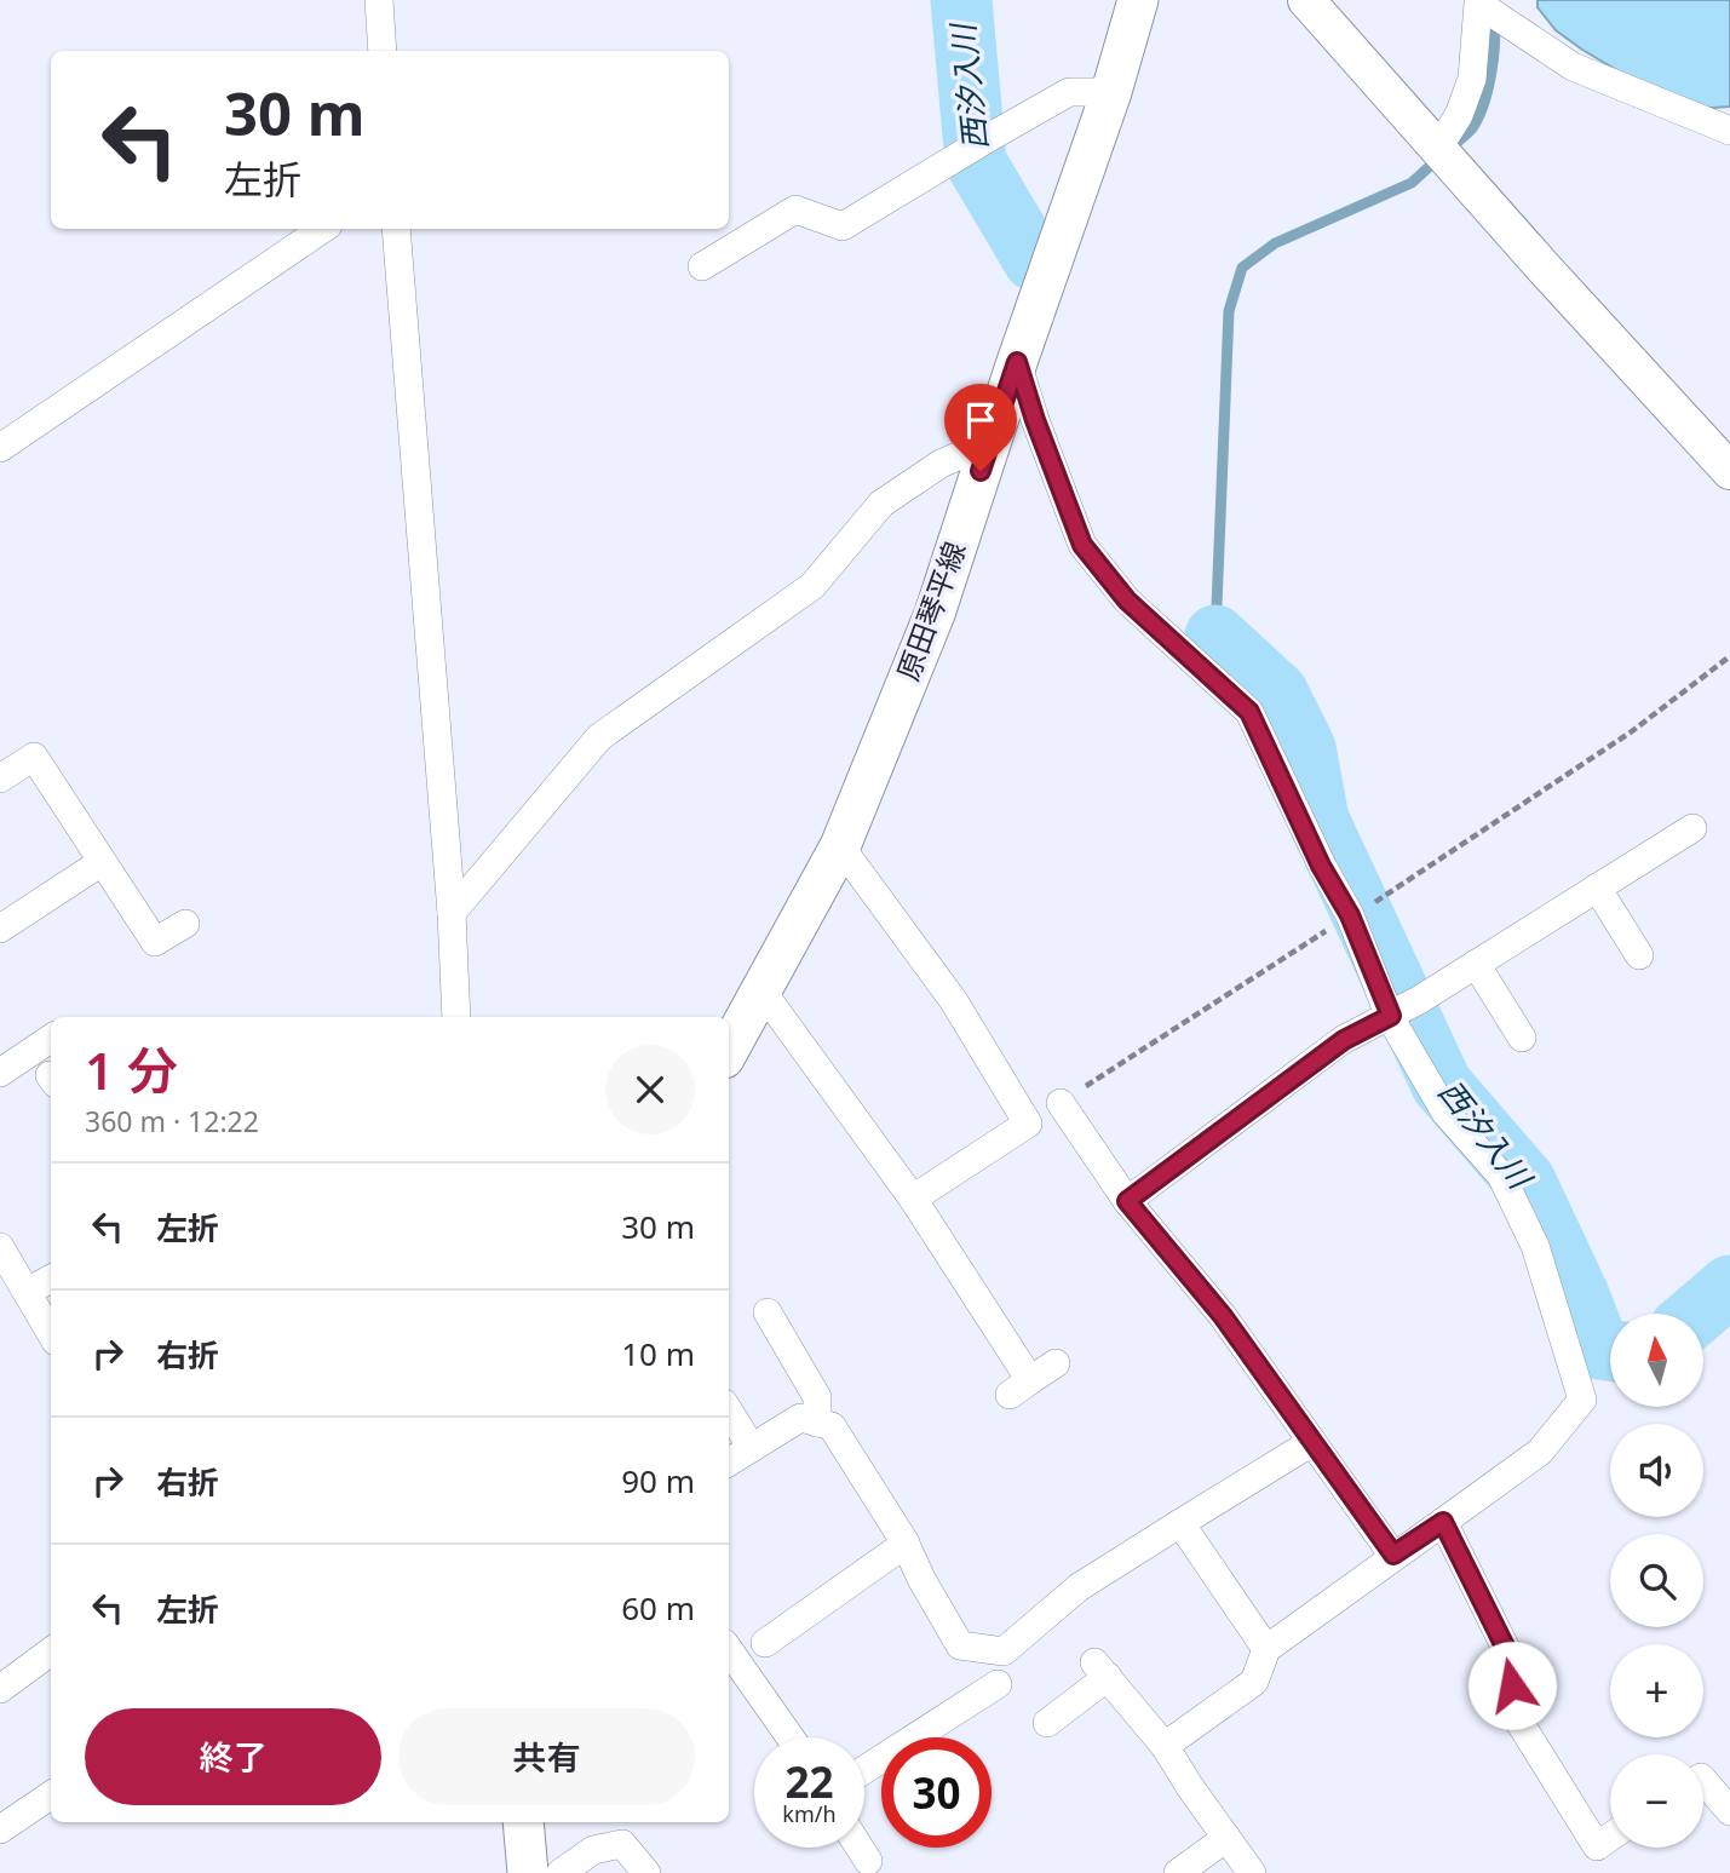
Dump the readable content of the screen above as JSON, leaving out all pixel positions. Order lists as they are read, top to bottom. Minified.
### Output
{"streets":{"main road":["原田琴平線"]},"water":["西汐入川"],"north":"top","page":{"turn":["30 m","左折"],"heading":["1 分","360 m · 12:22"],"list":[{"name":"左折","value":"30 m"},{"name":"右折","value":"10 m"},{"name":"右折","value":"90 m"},{"name":"左折","value":"60 m"}],"map_buttons":["+","−"],"buttons":["終了","共有"],"speed":"22 km/h","limit":"30"}}
